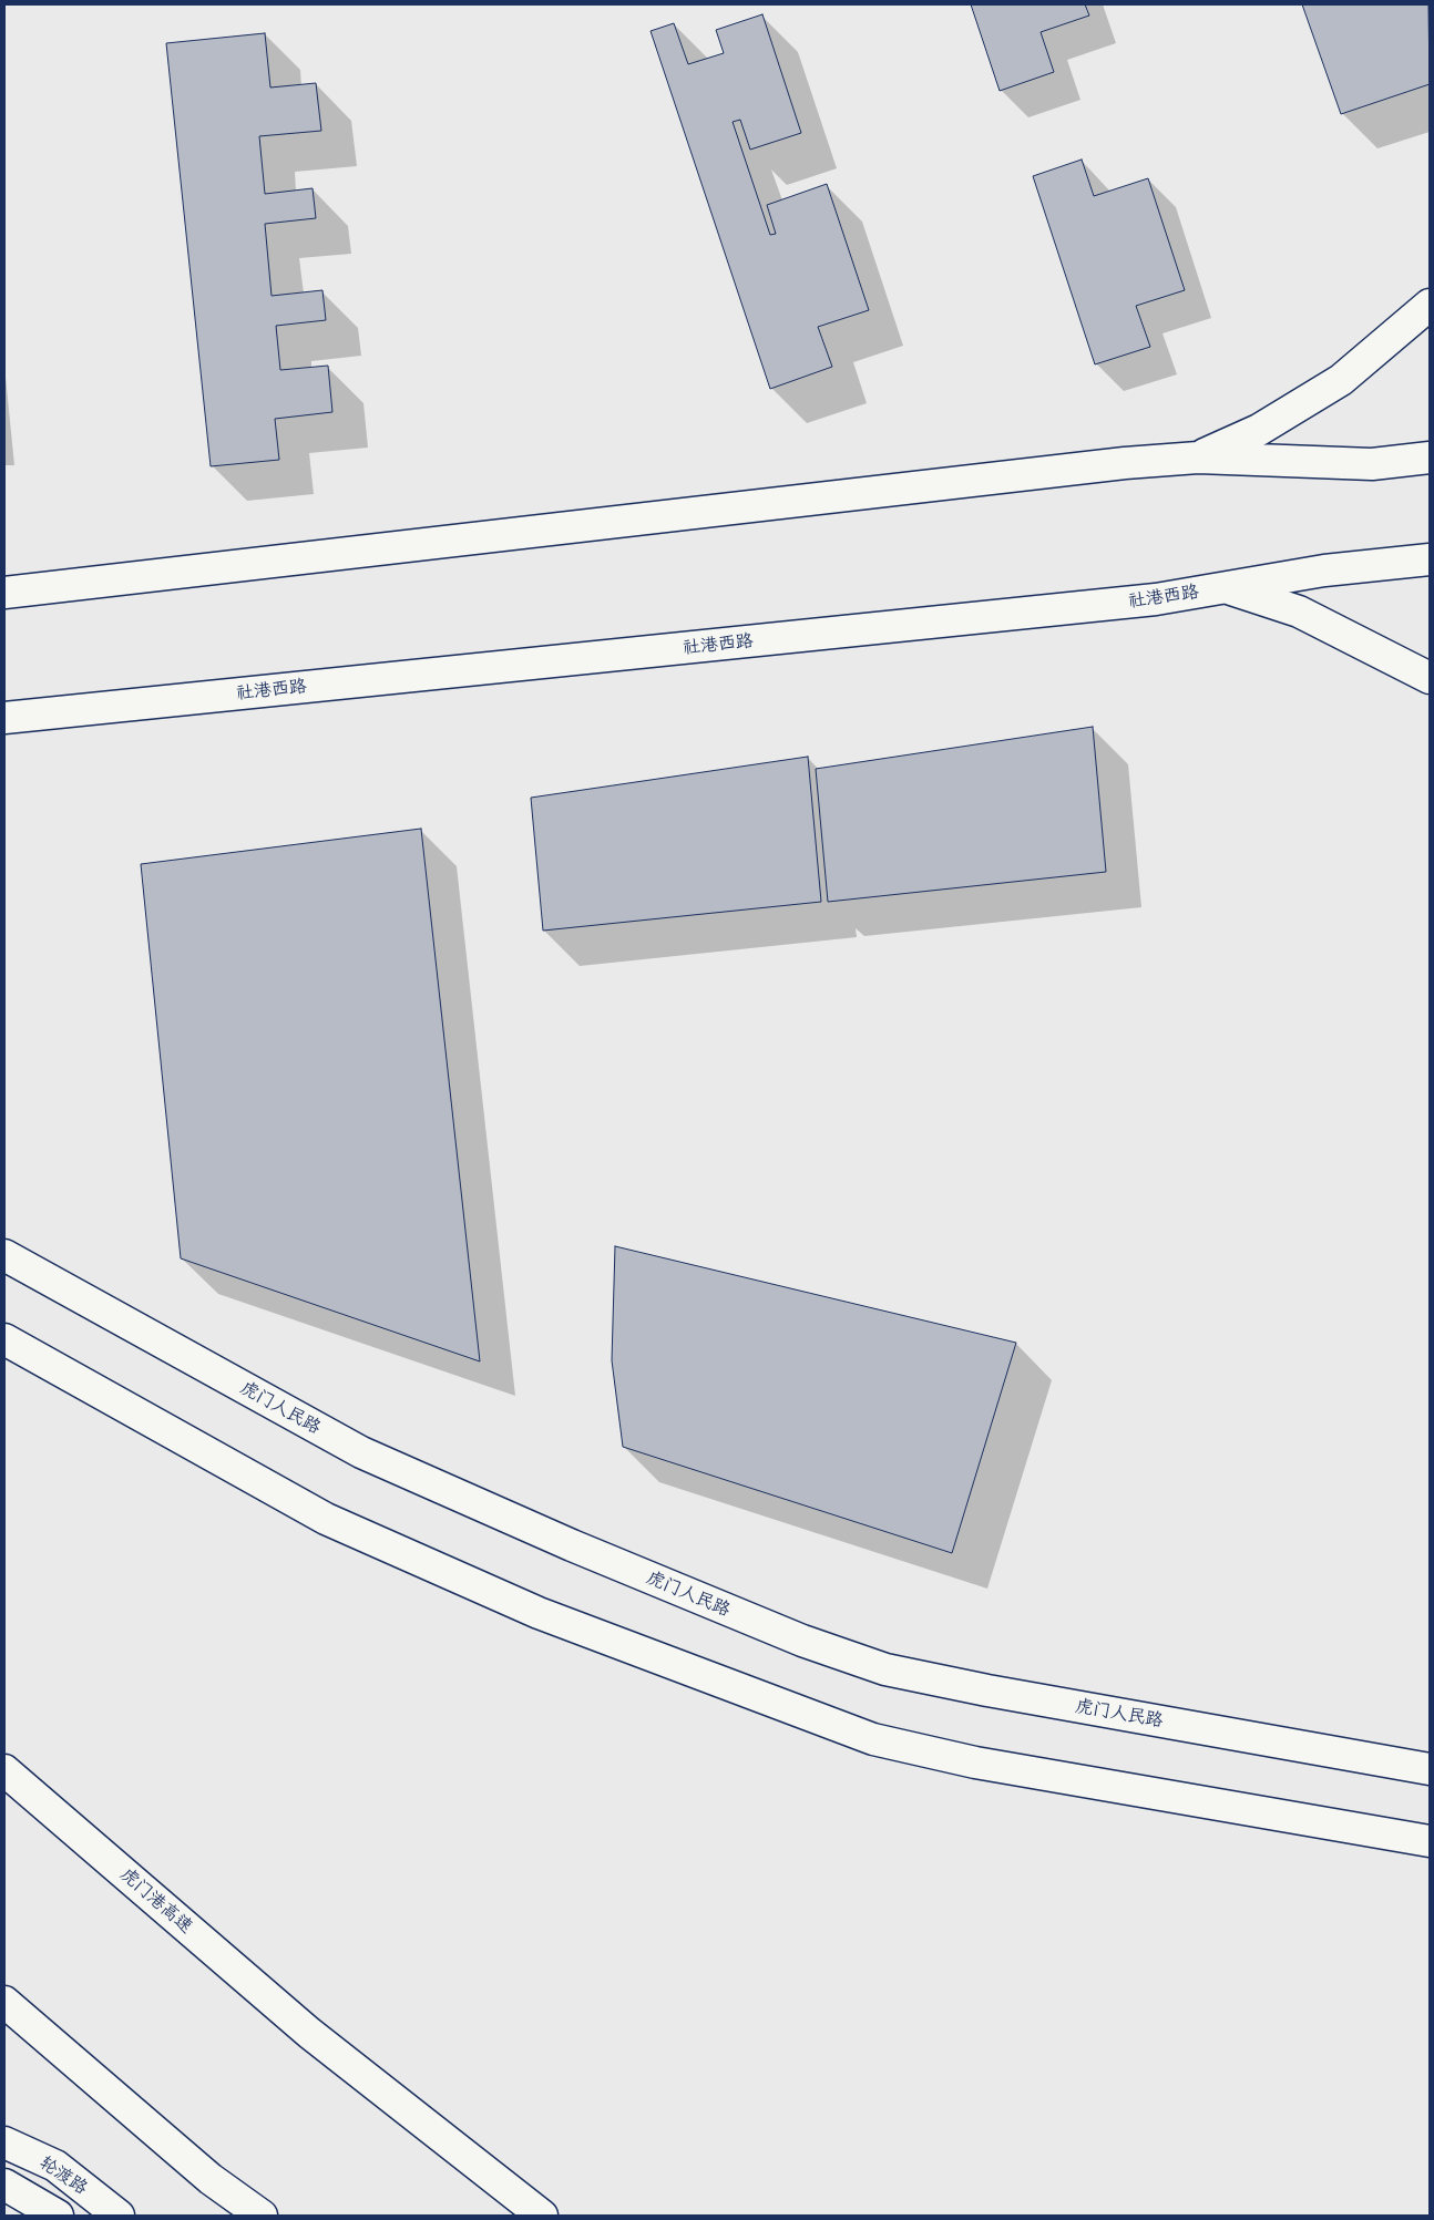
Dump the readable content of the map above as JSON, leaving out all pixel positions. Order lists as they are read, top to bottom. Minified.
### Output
{"streets":{"main road":["社港西路","虎门人民路","虎门港高速","轮渡路"]}}
